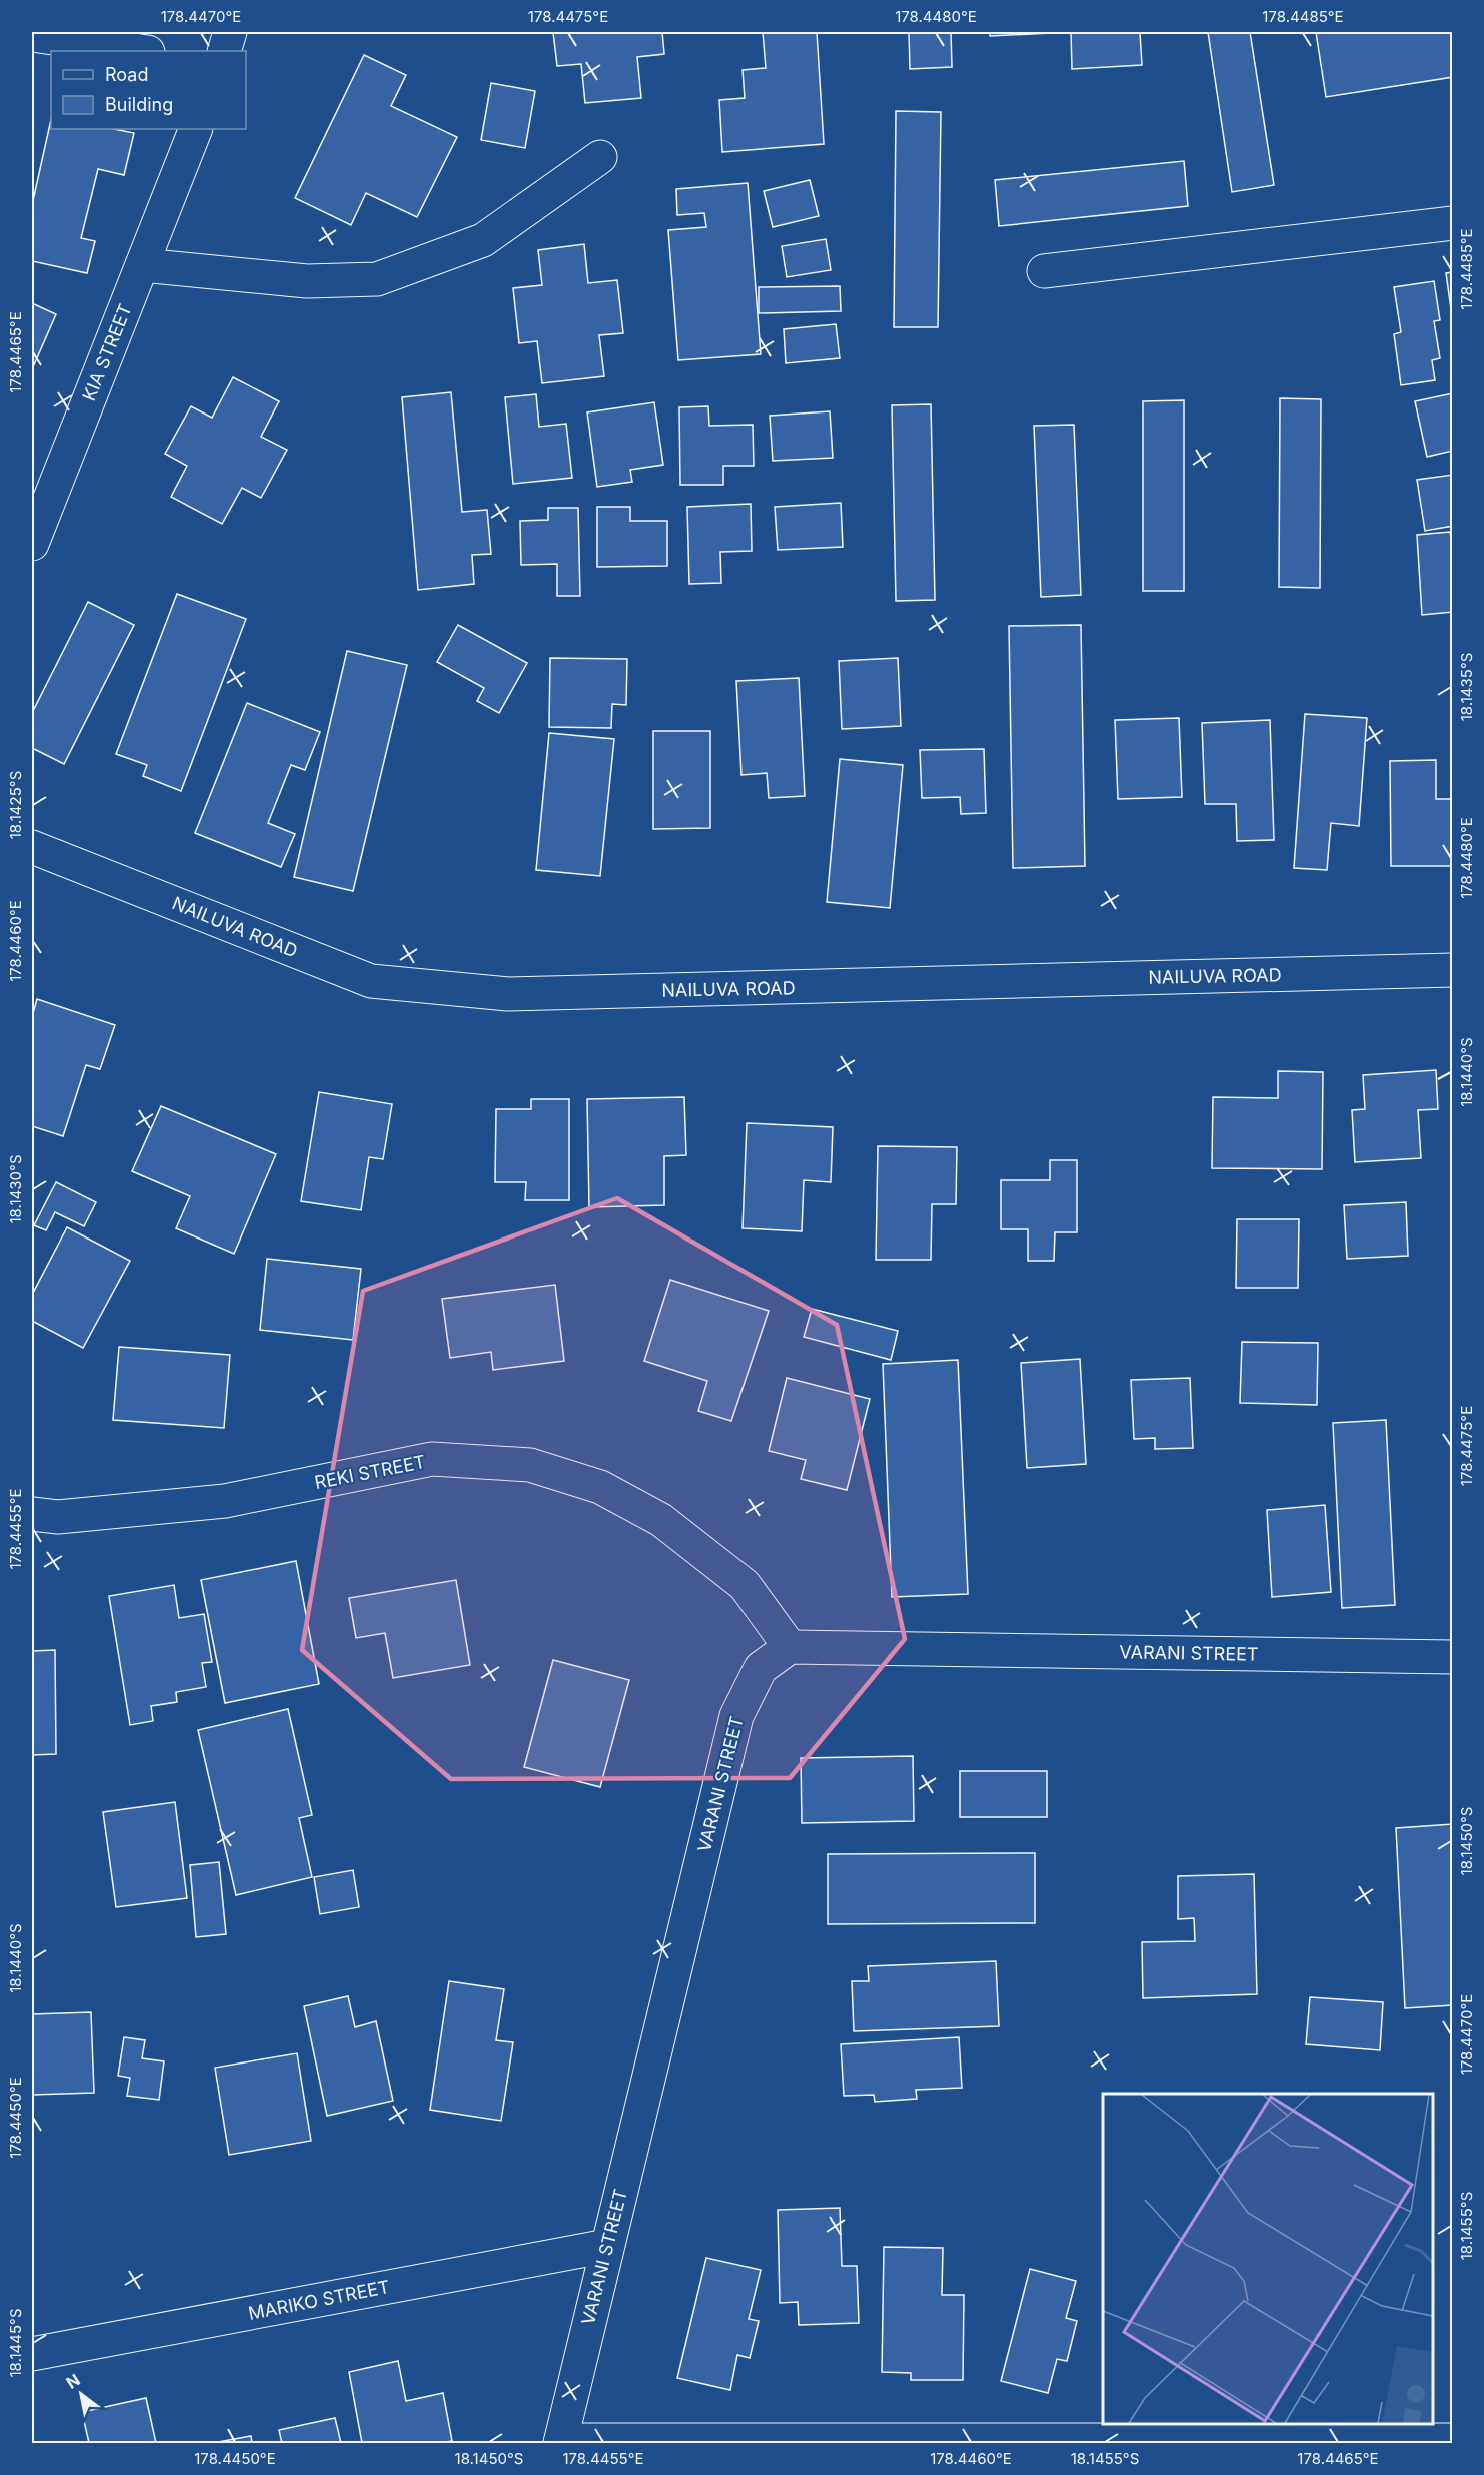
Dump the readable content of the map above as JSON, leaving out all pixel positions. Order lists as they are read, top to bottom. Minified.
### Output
{"streets":{"street":["KIA STREET","NAILUVA ROAD","REKI STREET","VARANI STREET","MARIKO STREET"]},"crossings":[["REKI STREET","VARANI STREET"],["VARANI STREET","MARIKO STREET"]],"legend":["Road","Building"],"north":"top left","coordinates":["178.4470°E","178.4475°E","178.4480°E","178.4485°E","178.4465°E","18.1435°S","18.1425°S","178.4460°E","18.1440°S","18.1430°S","178.4455°E","18.1450°S","178.4450°E","18.1455°S","18.1445°S"]}
